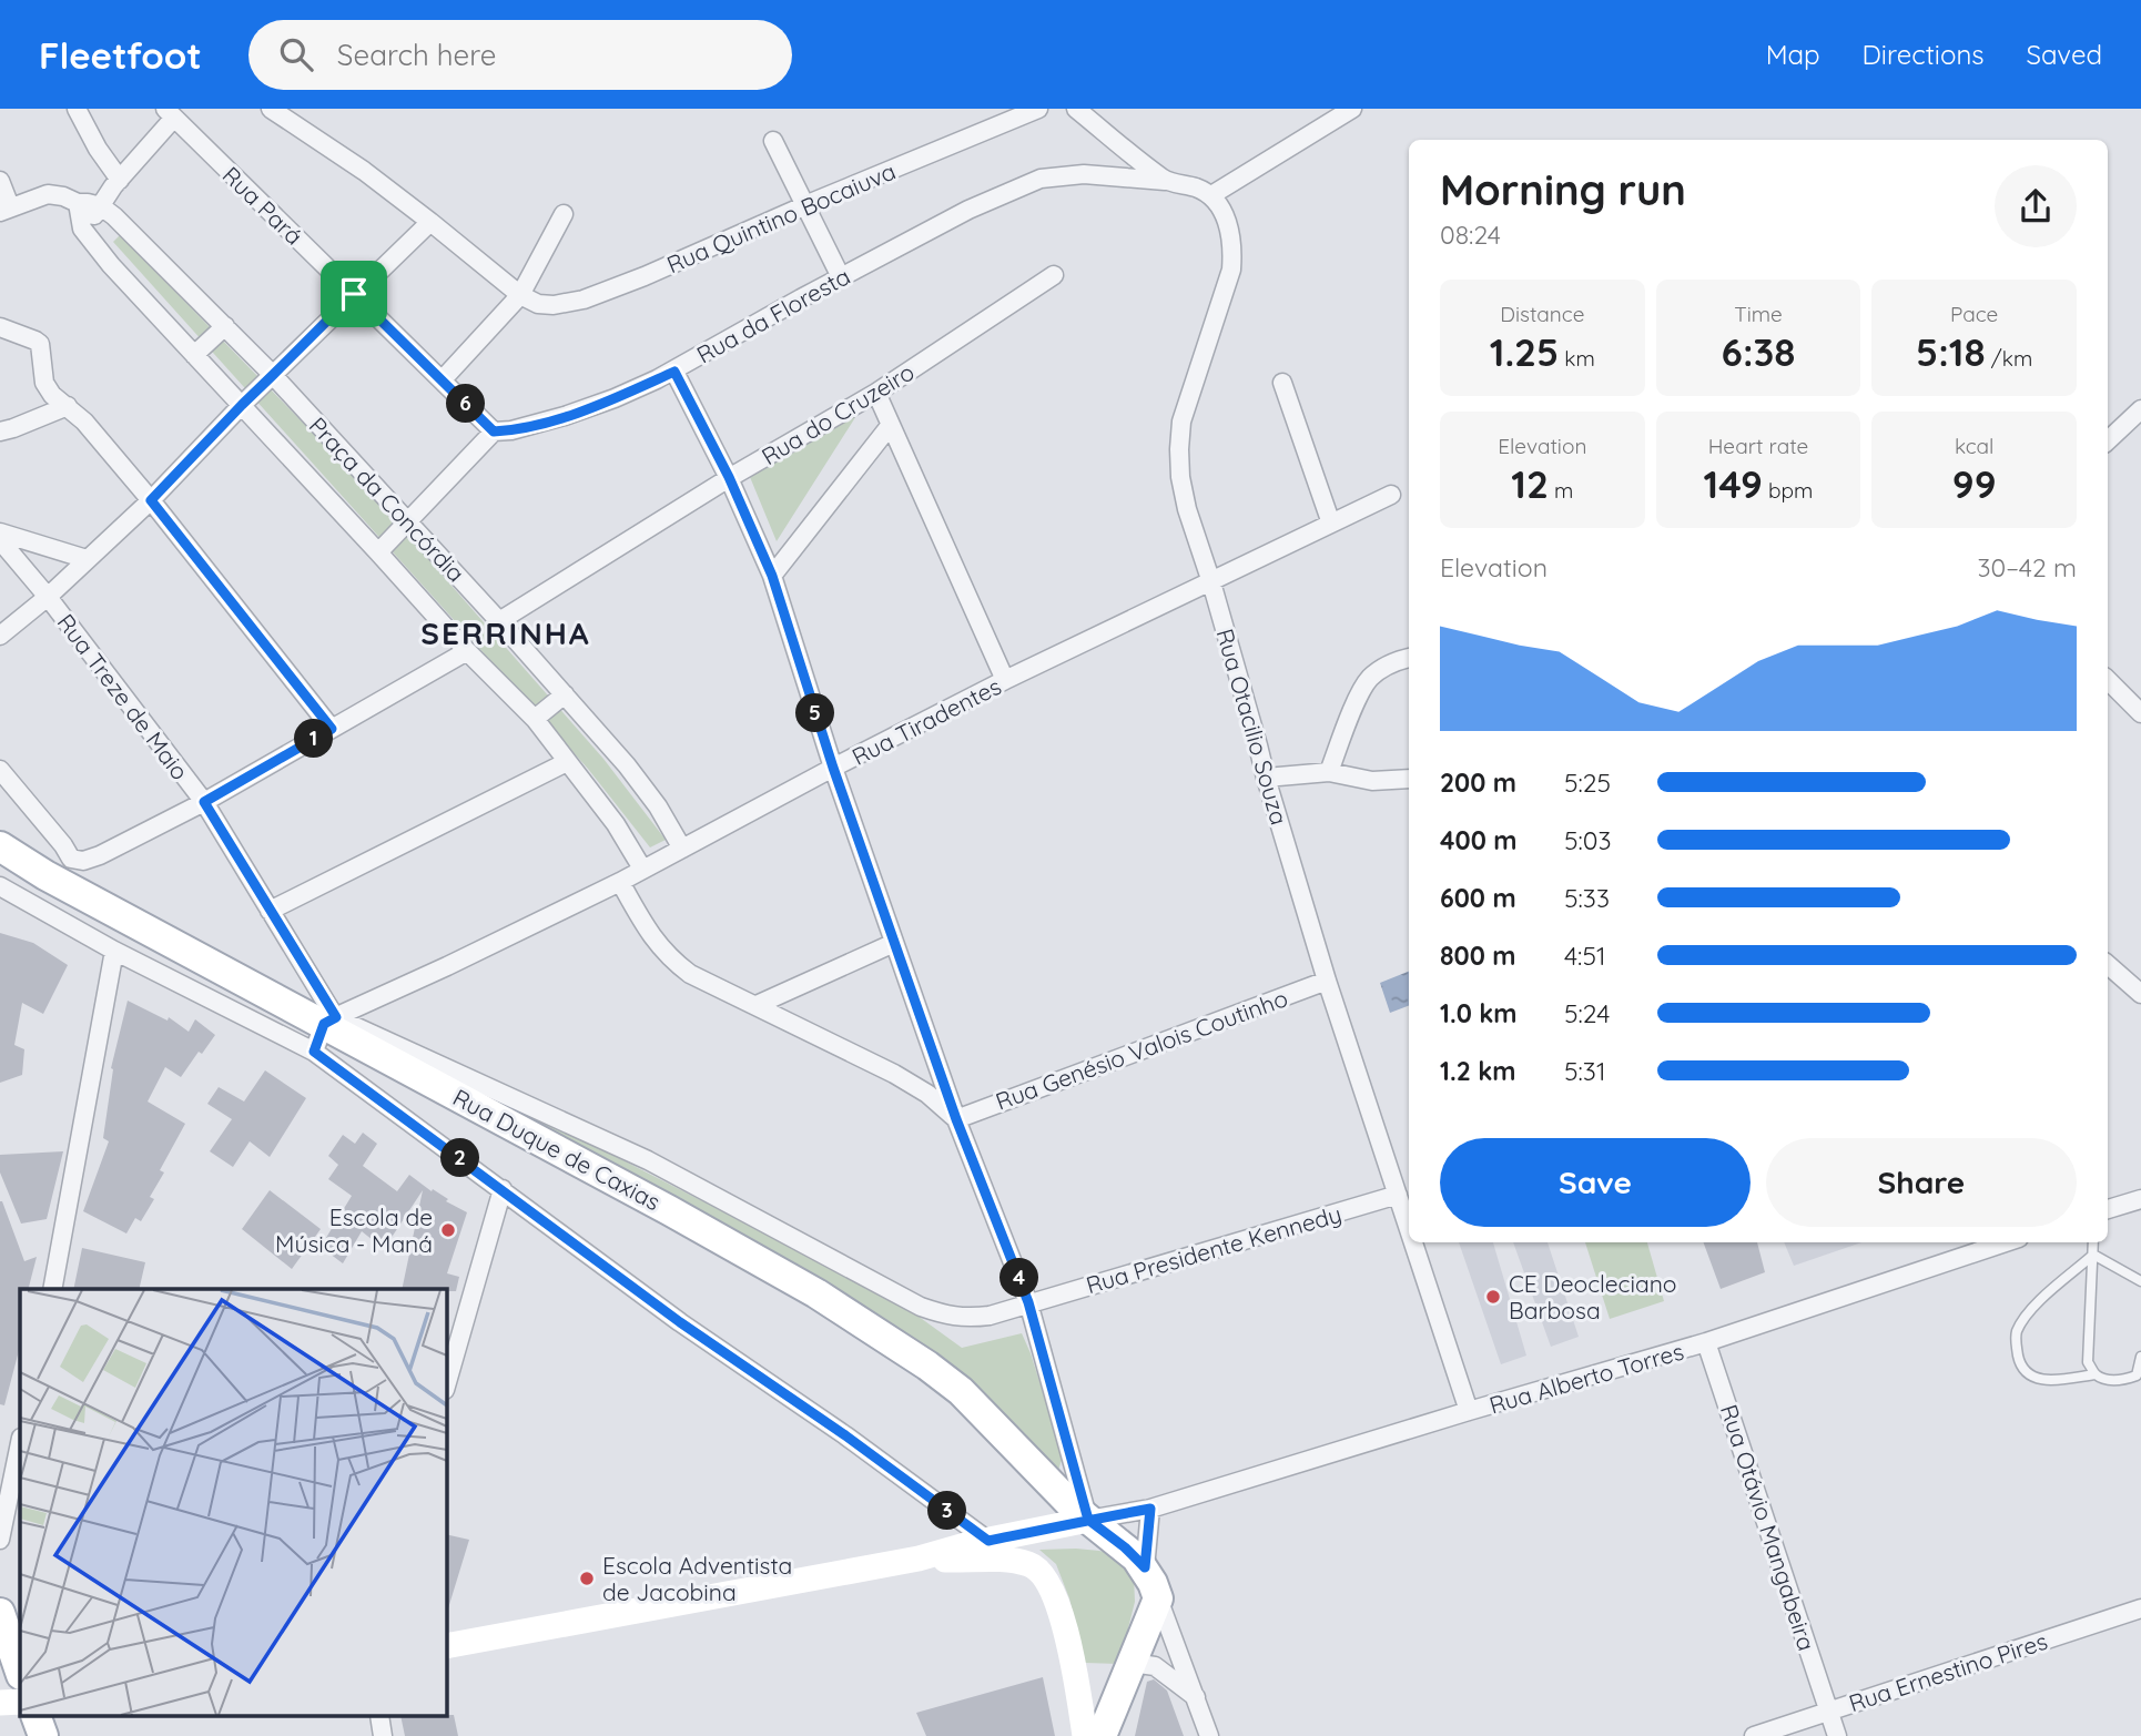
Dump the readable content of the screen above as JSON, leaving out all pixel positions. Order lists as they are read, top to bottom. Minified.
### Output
{"streets":{"main road":["Rua Duque de Caxias"],"street":["Rua Pará","Rua Quintino Bocaiuva","Rua da Floresta","Rua do Cruzeiro","Praça da Concórdia","Rua Treze de Maio","Rua Tiradentes","Rua Otacilio Souza","Rua Genésio Valois Coutinho","Rua Presidente Kennedy","Rua Alberto Torres","Rua Otávio Mangabeira","Rua Ernestino Pires"]},"crossings":[["Rua Pará","Rua da Floresta"],["Rua do Cruzeiro","Praça da Concórdia"],["Praça da Concórdia","Rua Tiradentes"],["Rua Treze de Maio","Rua Tiradentes"],["Rua Treze de Maio","Rua Duque de Caxias"],["Rua Tiradentes","Rua Otacilio Souza"],["Rua Tiradentes","Rua Duque de Caxias"],["Rua Otacilio Souza","Rua Genésio Valois Coutinho"],["Rua Otacilio Souza","Rua Presidente Kennedy"],["Rua Otacilio Souza","Rua Alberto Torres"],["Rua Duque de Caxias","Rua Presidente Kennedy"],["Rua Duque de Caxias","Rua Alberto Torres"],["Rua Alberto Torres","Rua Otávio Mangabeira"],["Rua Otávio Mangabeira","Rua Ernestino Pires"]],"districts":["SERRINHA"],"places":["Escola de Música - Maná","CE Deocleciano Barbosa","Escola Adventista de Jacobina"],"page":{"header":"Fleetfoot","search":"Search here","nav":["Map","Directions","Saved"],"heading":["Morning run","08:24"],"stats":[["Distance","1.25 km"],["Time","6:38"],["Pace","5:18 /km"],["Elevation","12 m"],["Heart rate","149 bpm"],["kcal","99"]],"pins":["6","5","1","2","4","3"],"chart":["Elevation","30–42 m"],"list":[{"name":"200 m","note":"5:25"},{"name":"400 m","note":"5:03"},{"name":"600 m","note":"5:33"},{"name":"800 m","note":"4:51"},{"name":"1.0 km","note":"5:24"},{"name":"1.2 km","note":"5:31"}],"buttons":["Save","Share"]}}
